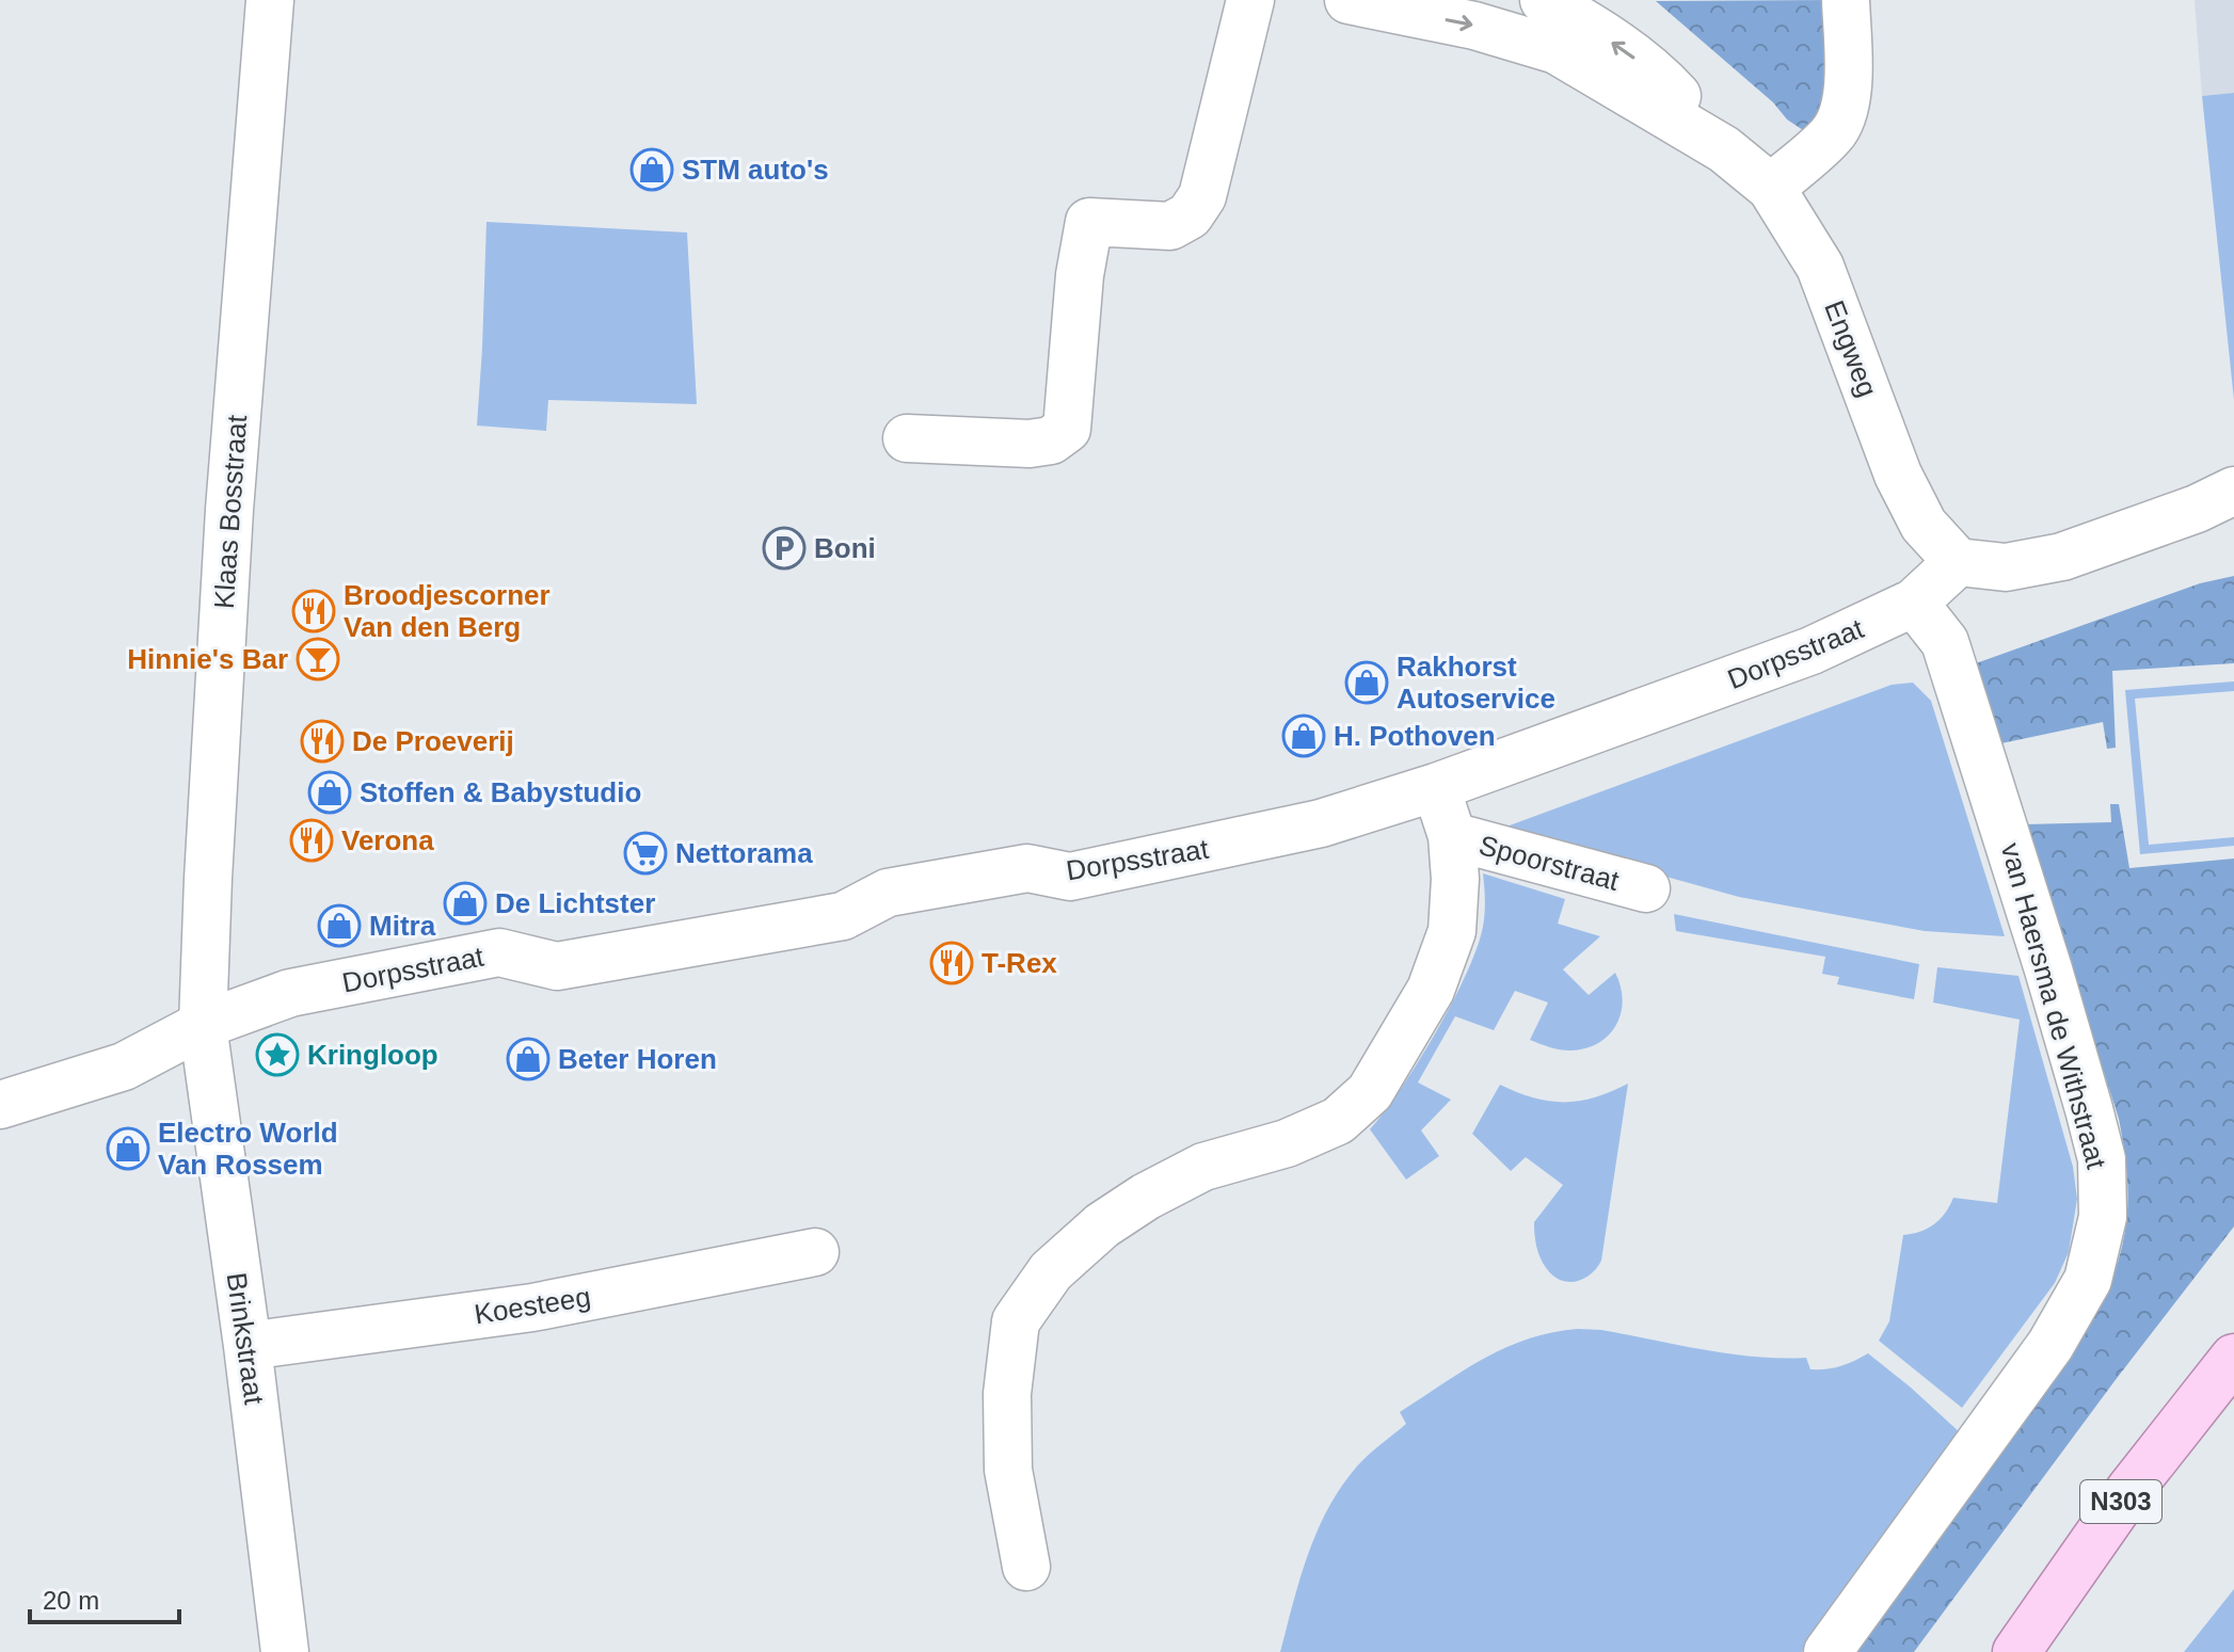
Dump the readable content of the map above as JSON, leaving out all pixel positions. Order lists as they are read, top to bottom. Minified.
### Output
{"streets":{"main road":["N303"],"street":["Engweg","Klaas Bosstraat","Dorpsstraat","Spoorstraat","van Haersma de Withstraat","Koesteeg","Brinkstraat"]},"crossings":[["Engweg","Dorpsstraat"],["Klaas Bosstraat","Dorpsstraat"],["Klaas Bosstraat","Brinkstraat"],["Dorpsstraat","van Haersma de Withstraat"],["Dorpsstraat","Brinkstraat"],["Koesteeg","Brinkstraat"]],"places":{"shop":["STM auto's","Rakhorst Autoservice","H. Pothoven","Stoffen & Babystudio","De Lichtster","Mitra","Beter Horen","Electro World Van Rossem"],"parking":["Boni"],"restaurant":["Broodjescorner Van den Berg","De Proeverij","Verona","T-Rex"],"bar":["Hinnie's Bar"],"supermarket":["Nettorama"],"place":["Kringloop"]},"scale_bar":"20 m"}
